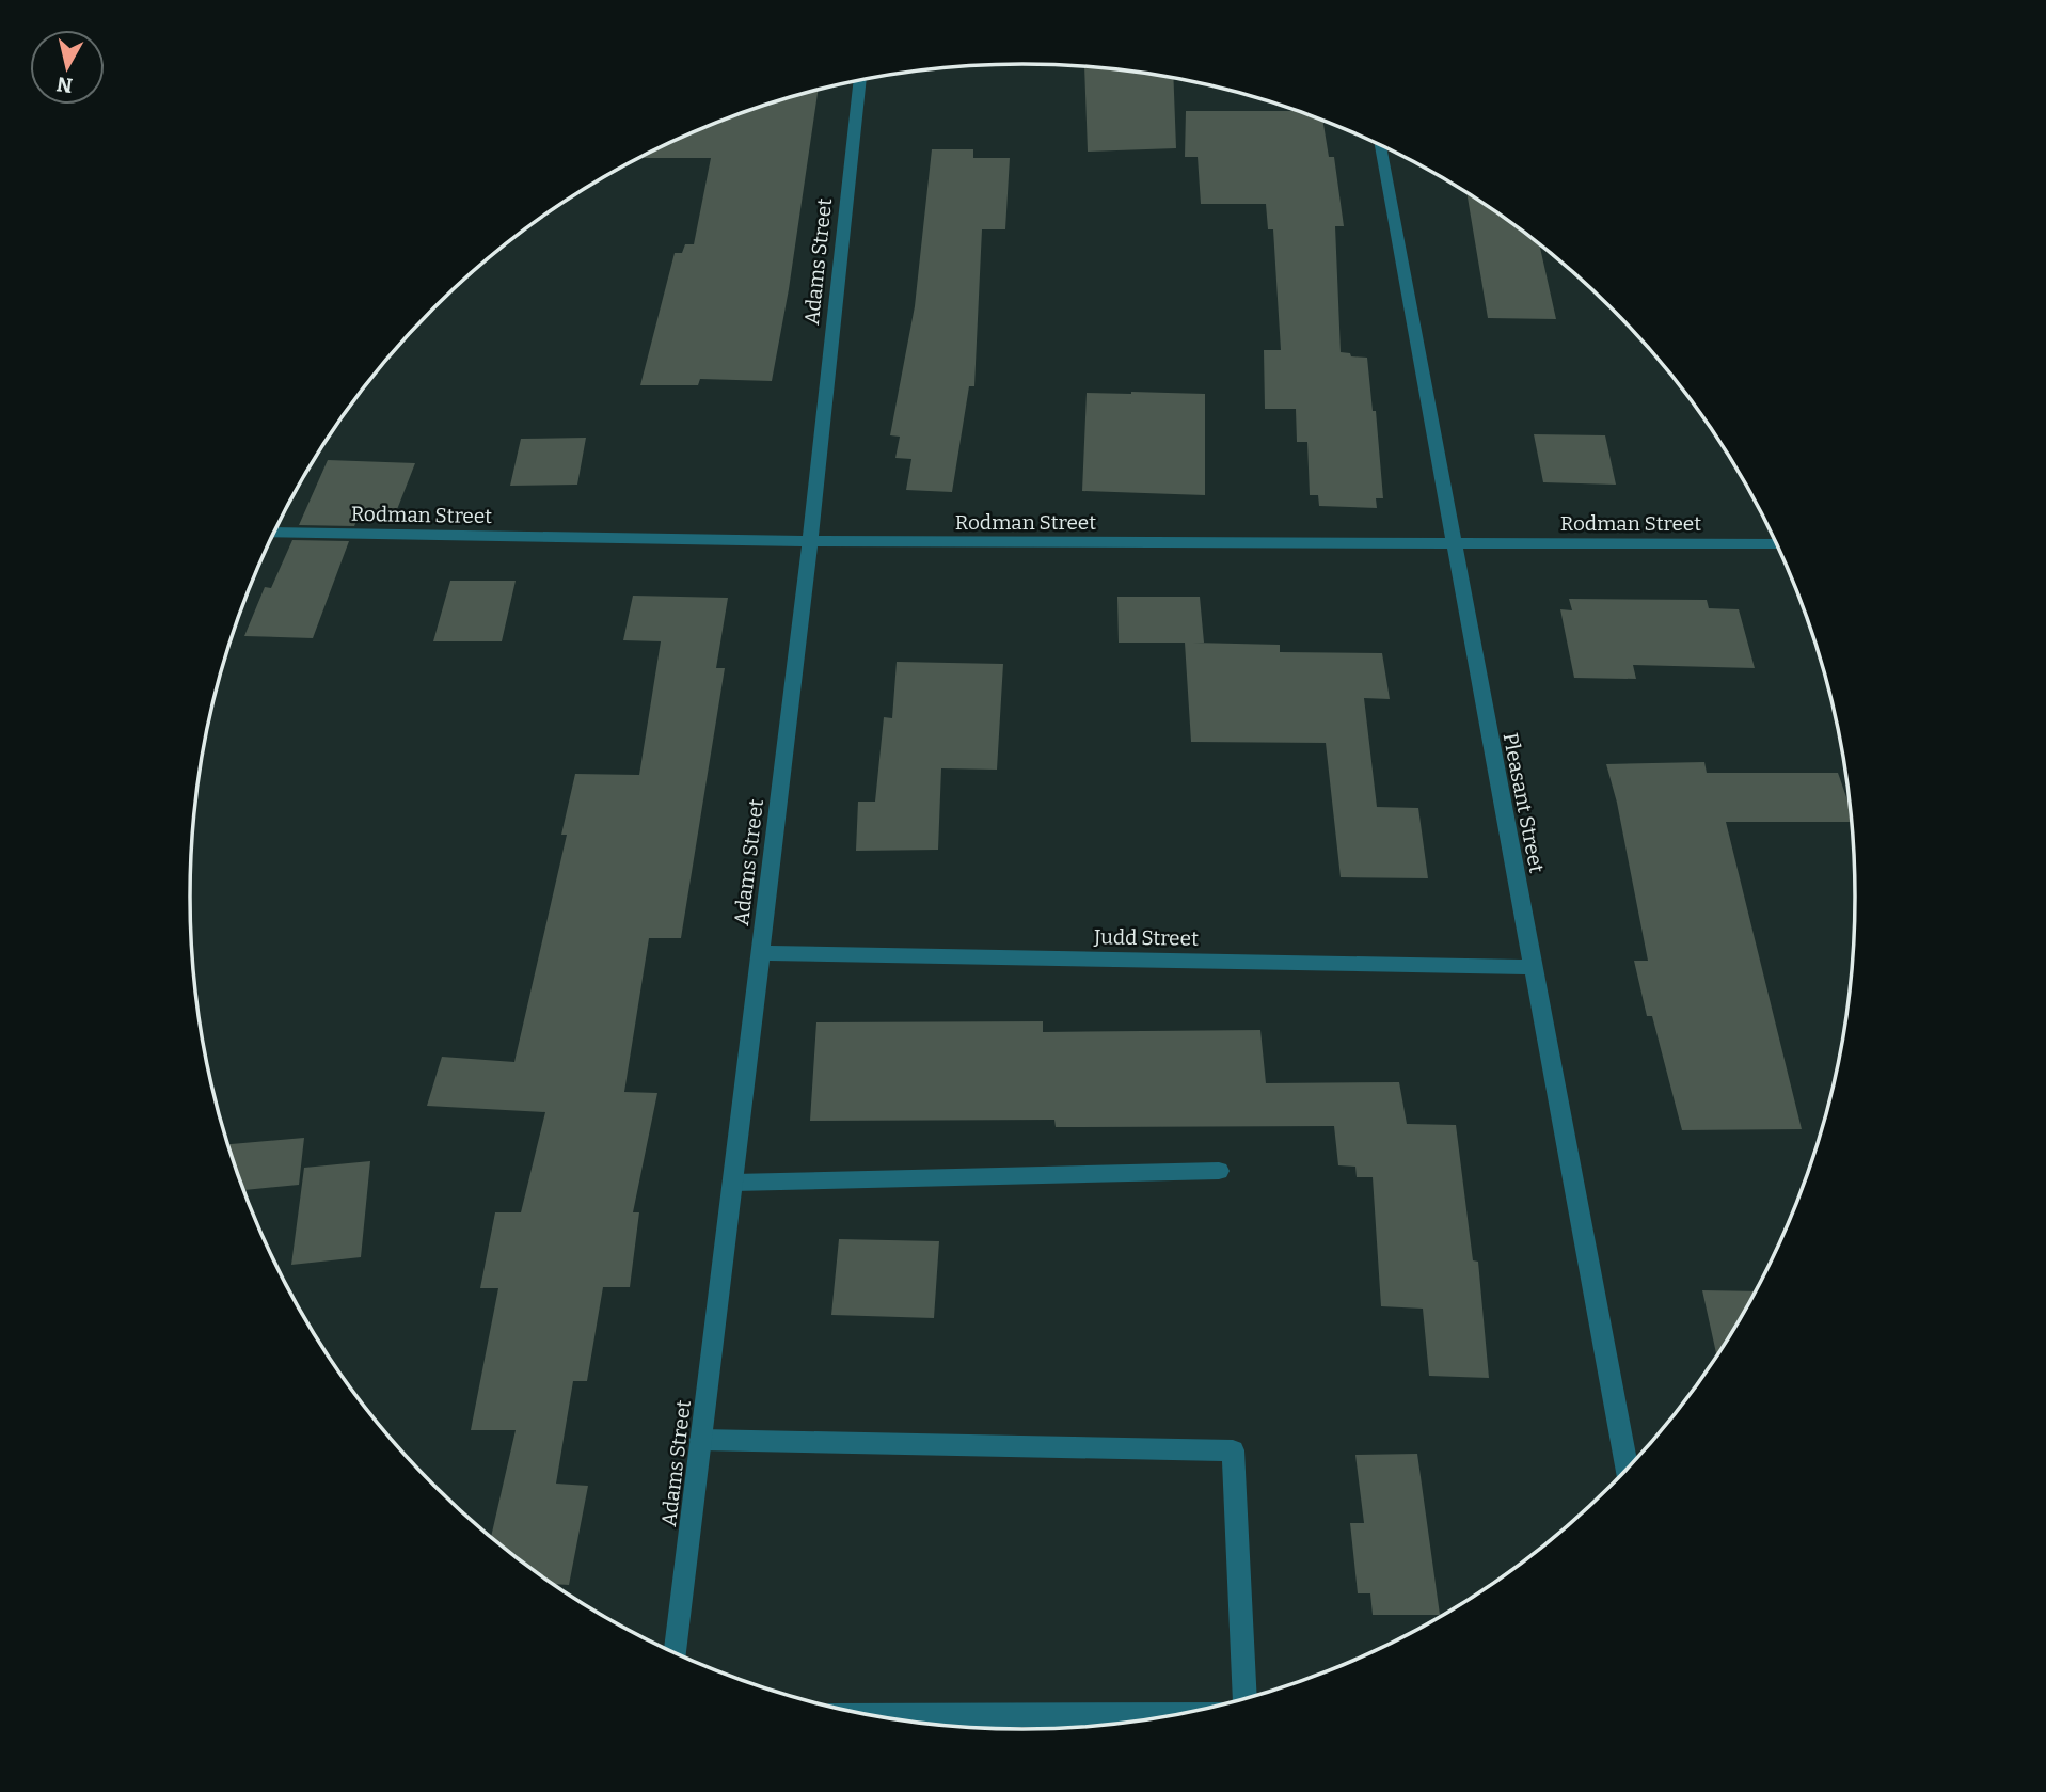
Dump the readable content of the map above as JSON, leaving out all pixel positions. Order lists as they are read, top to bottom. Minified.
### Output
{"streets":{"street":["Adams Street","Rodman Street","Pleasant Street","Judd Street"]},"crossings":[["Adams Street","Rodman Street"],["Adams Street","Judd Street"],["Rodman Street","Pleasant Street"],["Pleasant Street","Judd Street"]],"north":"bottom"}
